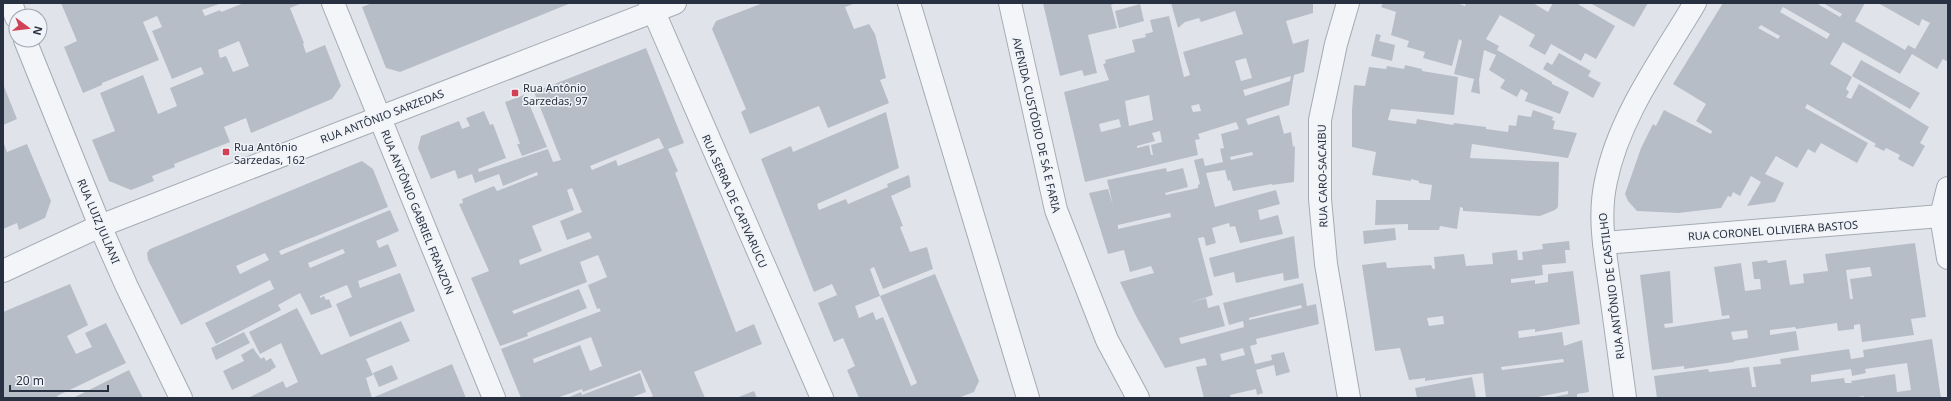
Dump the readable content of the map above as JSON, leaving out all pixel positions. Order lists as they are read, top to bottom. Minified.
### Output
{"streets":{"street":["RUA ANTÔNIO SARZEDAS","AVENIDA CUSTÓDIO DE SÁ E FARIA","RUA CARO-SACAIBU","RUA SERRA DE CAPIVARUCU","RUA ANTÔNIO GABRIEL FRANZON","RUA LUIZ JULIANI","RUA CORONEL OLIVIERA BASTOS","RUA ANTÔNIO DE CASTILHO"]},"crossings":[["RUA ANTÔNIO SARZEDAS","RUA SERRA DE CAPIVARUCU"],["RUA ANTÔNIO SARZEDAS","RUA ANTÔNIO GABRIEL FRANZON"],["RUA ANTÔNIO SARZEDAS","RUA LUIZ JULIANI"],["RUA CORONEL OLIVIERA BASTOS","RUA ANTÔNIO DE CASTILHO"]],"places":{"transit":["Rua Antônio Sarzedas, 97","Rua Antônio Sarzedas, 162"]},"scale_bar":"20 m","north":"right"}
